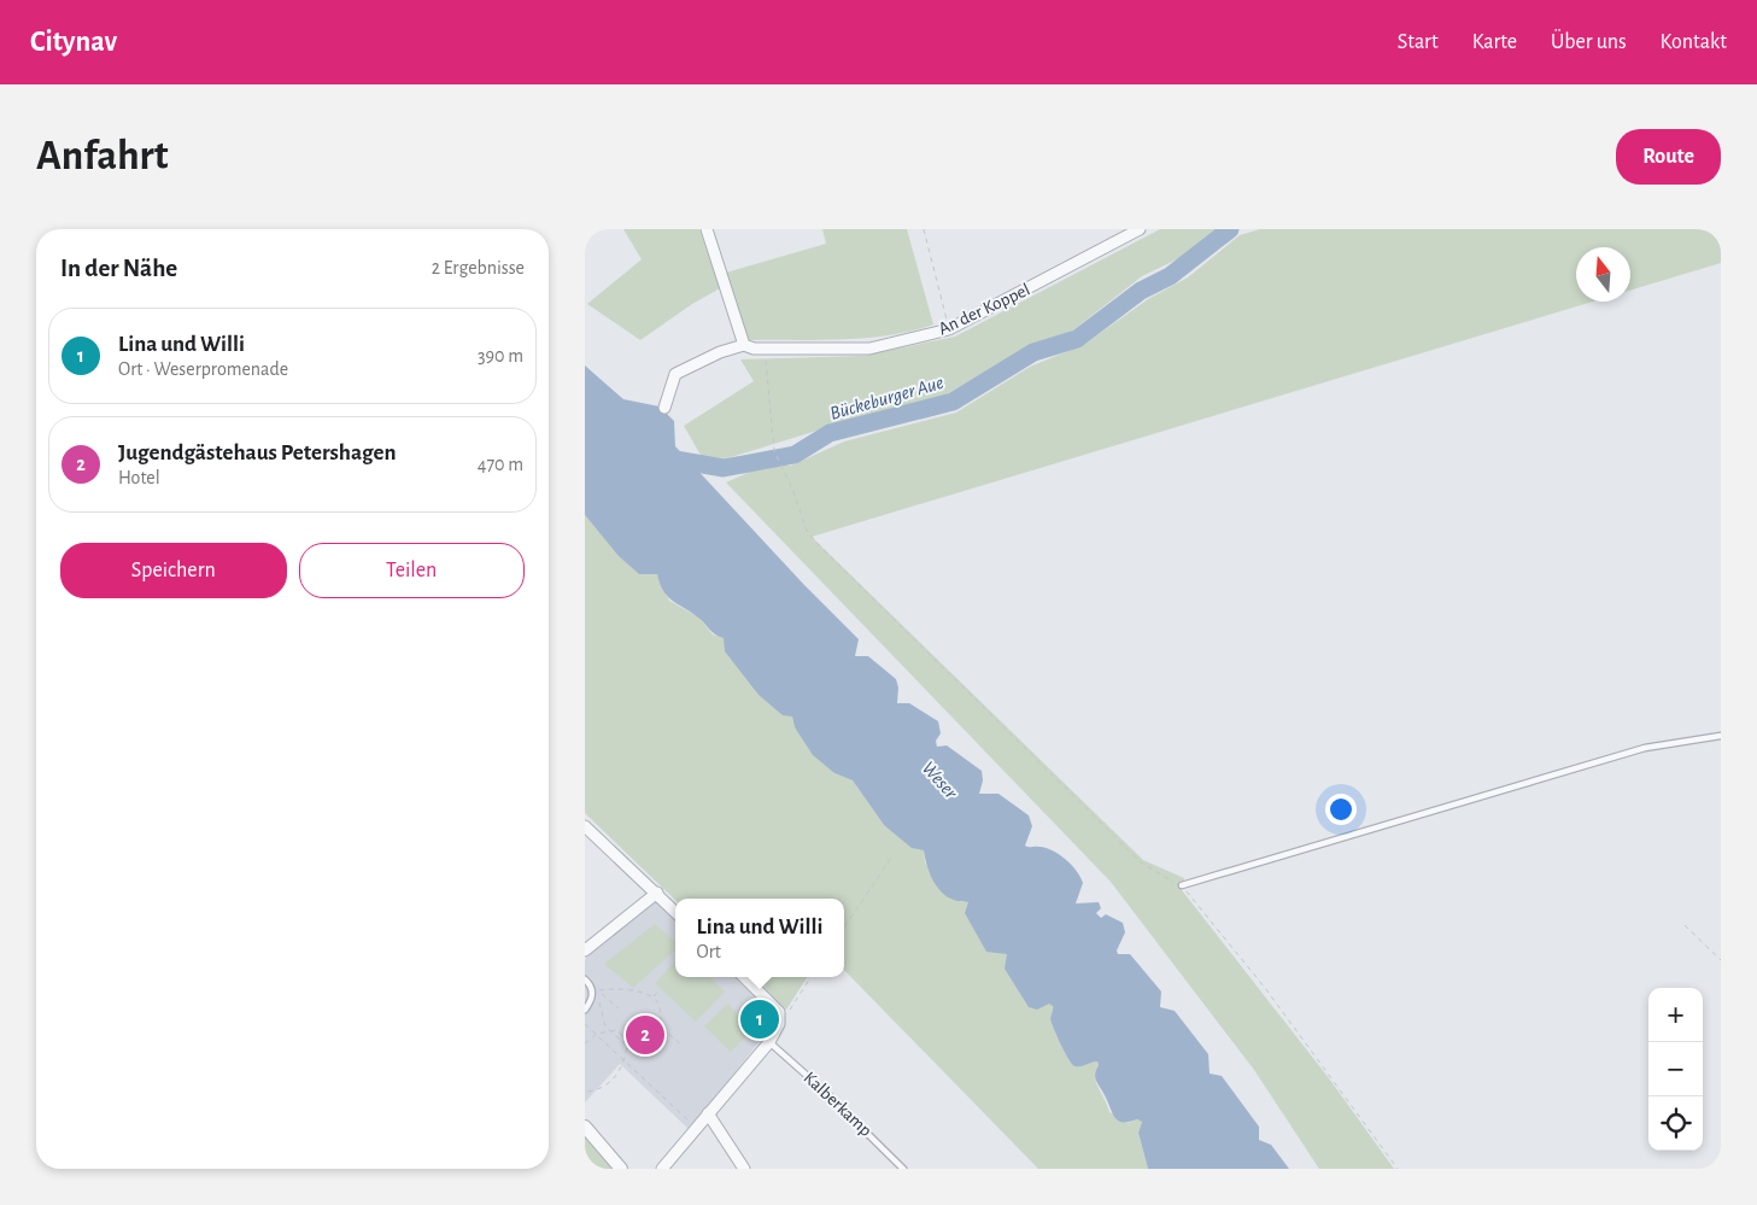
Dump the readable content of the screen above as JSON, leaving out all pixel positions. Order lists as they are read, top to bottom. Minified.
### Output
{"streets":{"street":["An der Koppel"],"lane":["Kalberkamp"]},"water":["Bückeburger Aue","Weser"],"north":"top","page":{"header":"Citynav","nav":["Start","Karte","Über uns","Kontakt"],"buttons":["Route",["Speichern","Teilen"]],"title":"Anfahrt","heading":["In der Nähe","2 Ergebnisse"],"list":[{"mark":"1","name":"Lina und Willi","note":"Ort · Weserpromenade","value":"390 m"},{"mark":"2","name":"Jugendgästehaus Petershagen","note":"Hotel","value":"470 m"}],"popup":["Lina und Willi","Ort"],"map_buttons":["+","−"],"pins":["1","2"]}}
